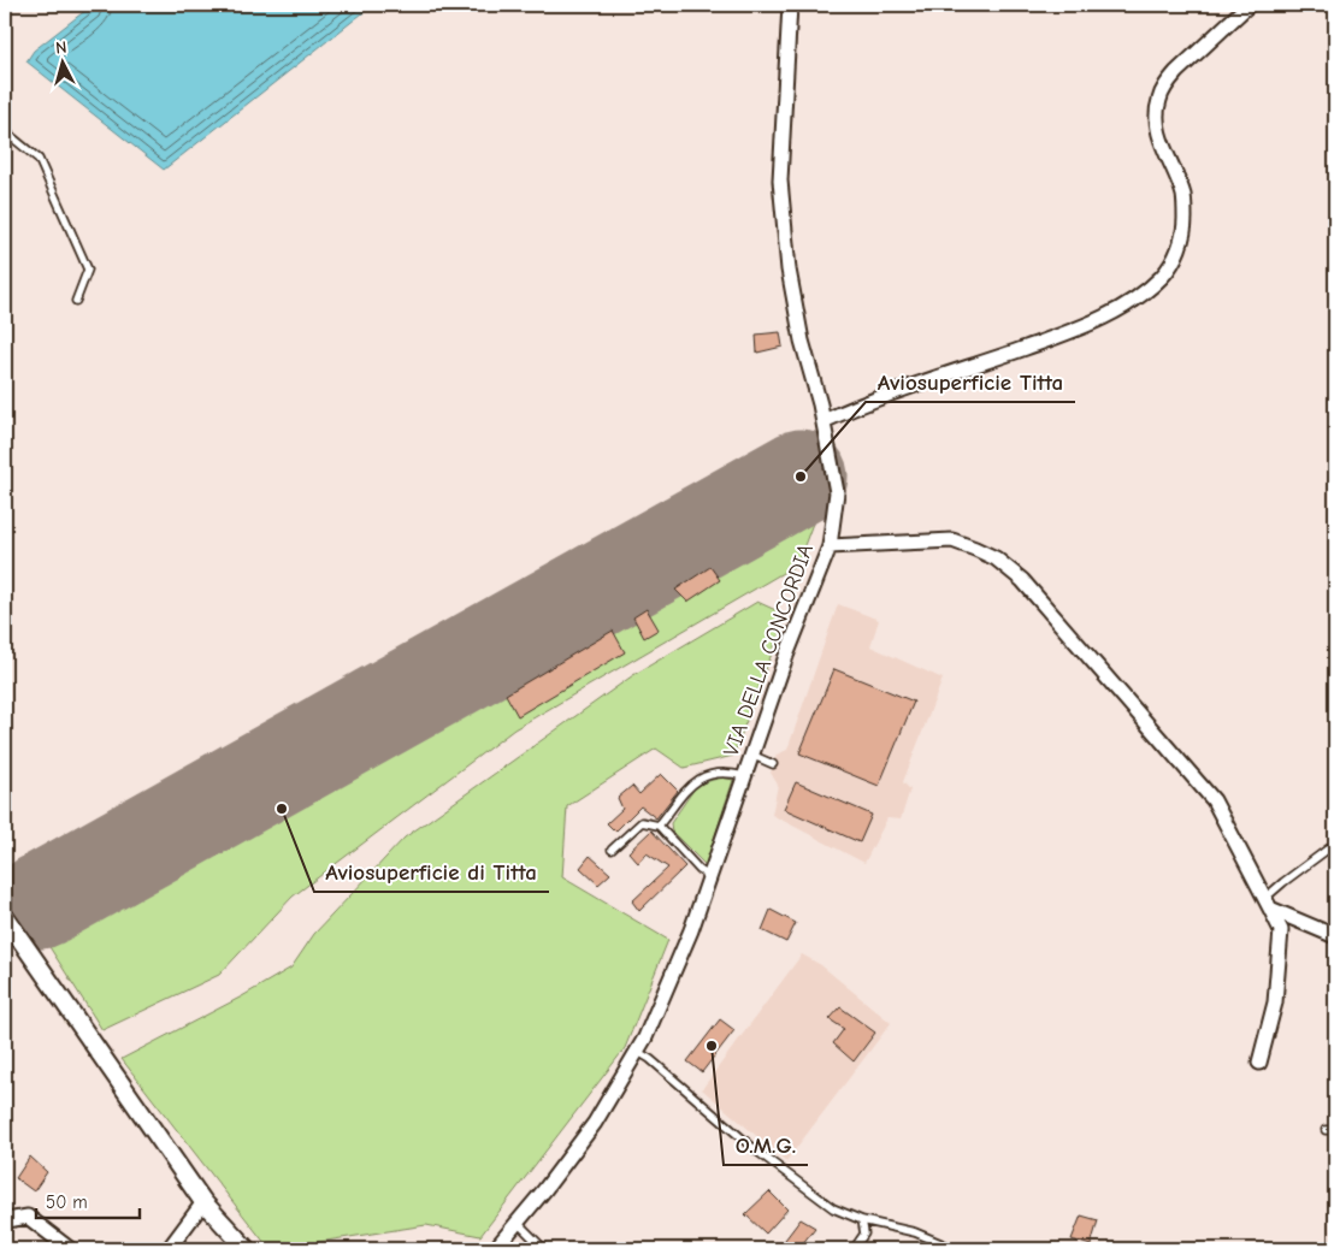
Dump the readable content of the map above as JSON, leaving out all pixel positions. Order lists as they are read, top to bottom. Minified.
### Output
{"streets":{"street":["VIA DELLA CONCORDIA"]},"places":["Aviosuperficie Titta","Aviosuperficie di Titta","O.M.G."],"scale_bar":"50 m","north":"top"}
